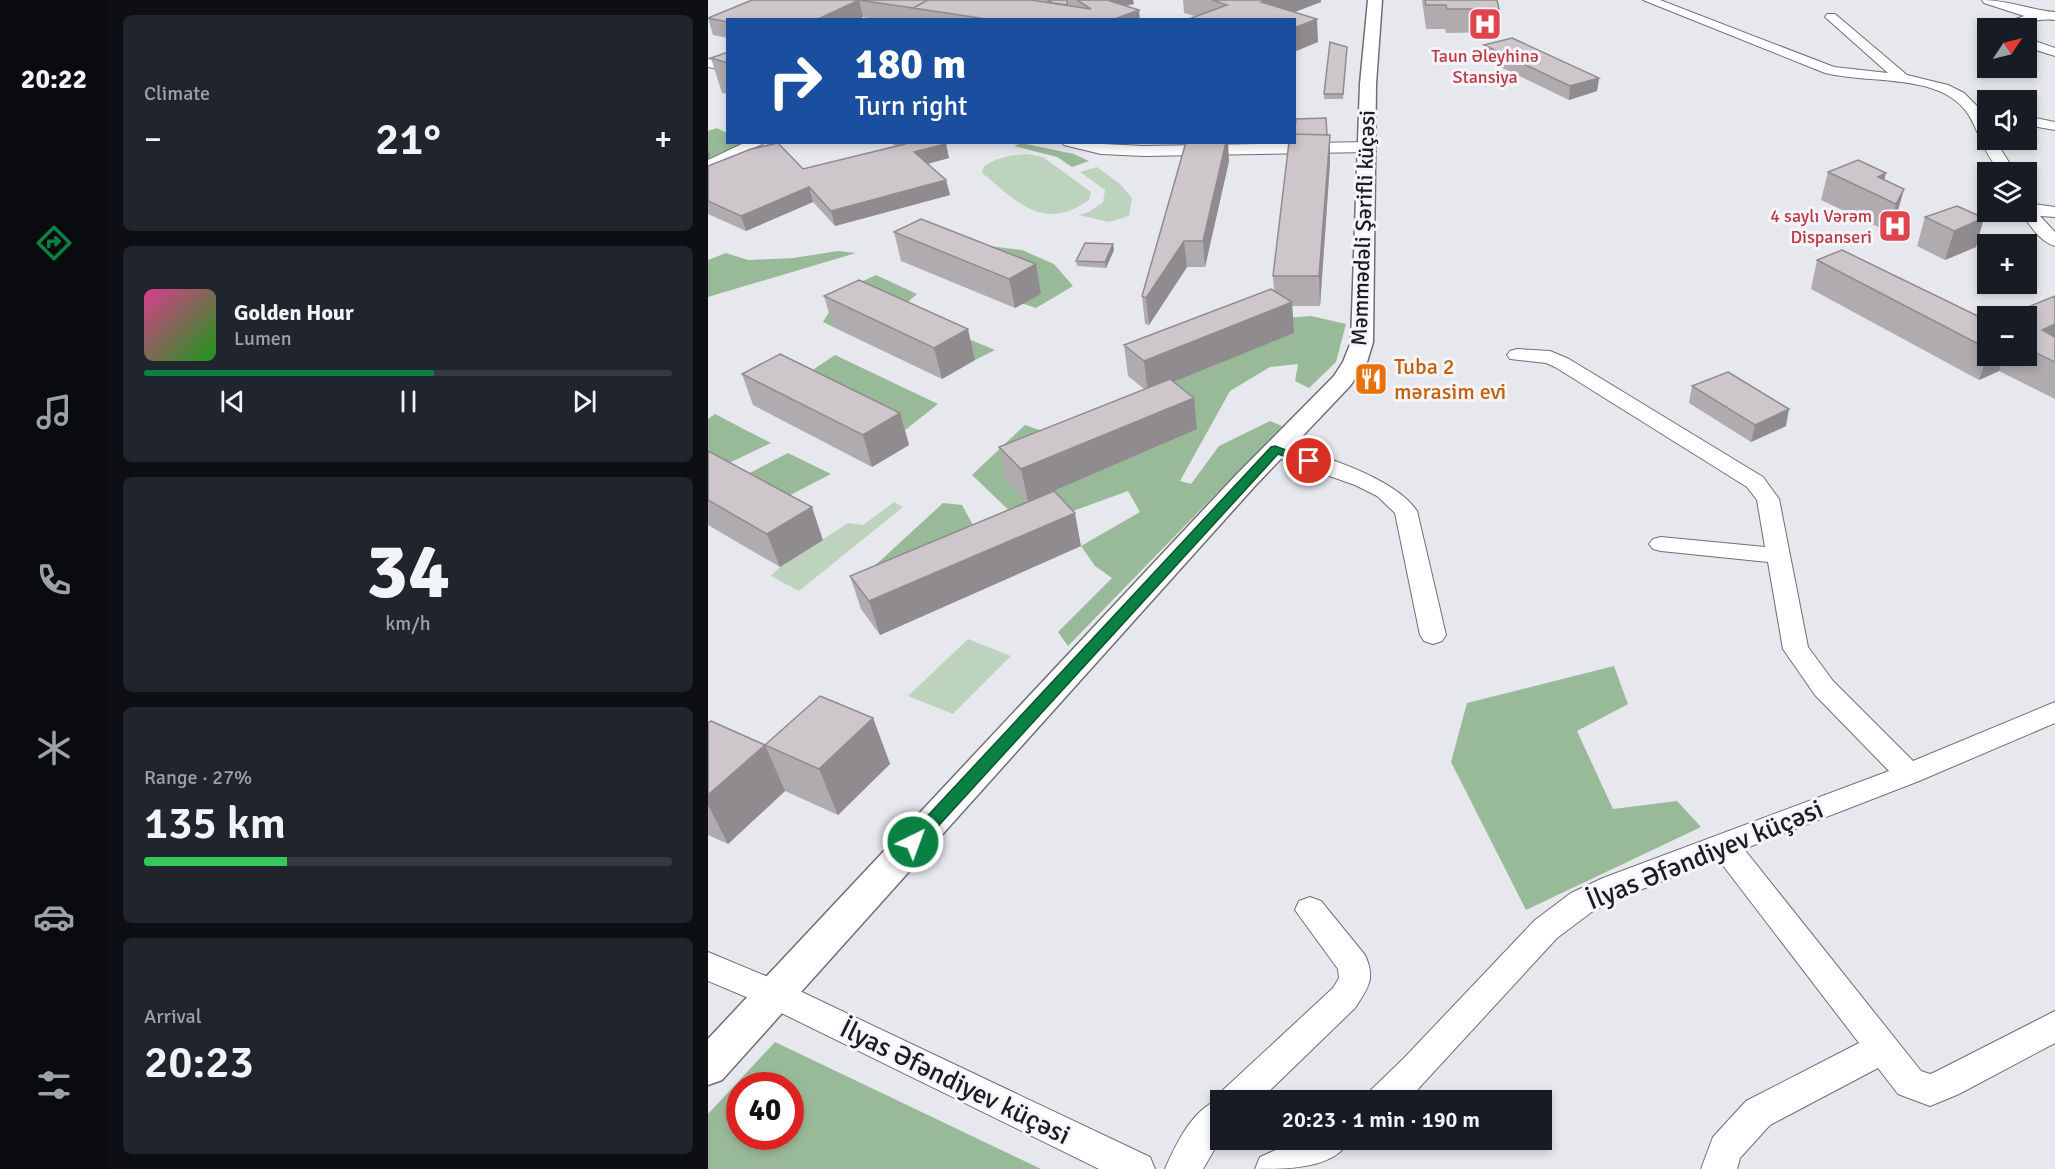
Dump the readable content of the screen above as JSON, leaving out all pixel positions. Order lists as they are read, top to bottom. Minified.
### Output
{"streets":{"street":["Məmmədəli Şərifli küçəsi","İlyas Əfəndiyev küçəsi"]},"crossings":[["Məmmədəli Şərifli küçəsi","İlyas Əfəndiyev küçəsi"]],"places":{"hospital":["Taun Əleyhinə Stansiya","4 saylı Vərəm Dispanseri"],"restaurant":["Tuba 2 mərasim evi"]},"north":"top right","page":{"tabs":"20:22","tile":["Climate",["34","km/h"],["Range · 27%","135 km"],["Arrival","20:23"]],"map_buttons":["+","−"],"turn":["180 m","Turn right"],"heat":["−","21°","+"],"song":["Golden Hour","Lumen"],"limit":"40","trip":"20:23 · 1 min · 190 m"}}
